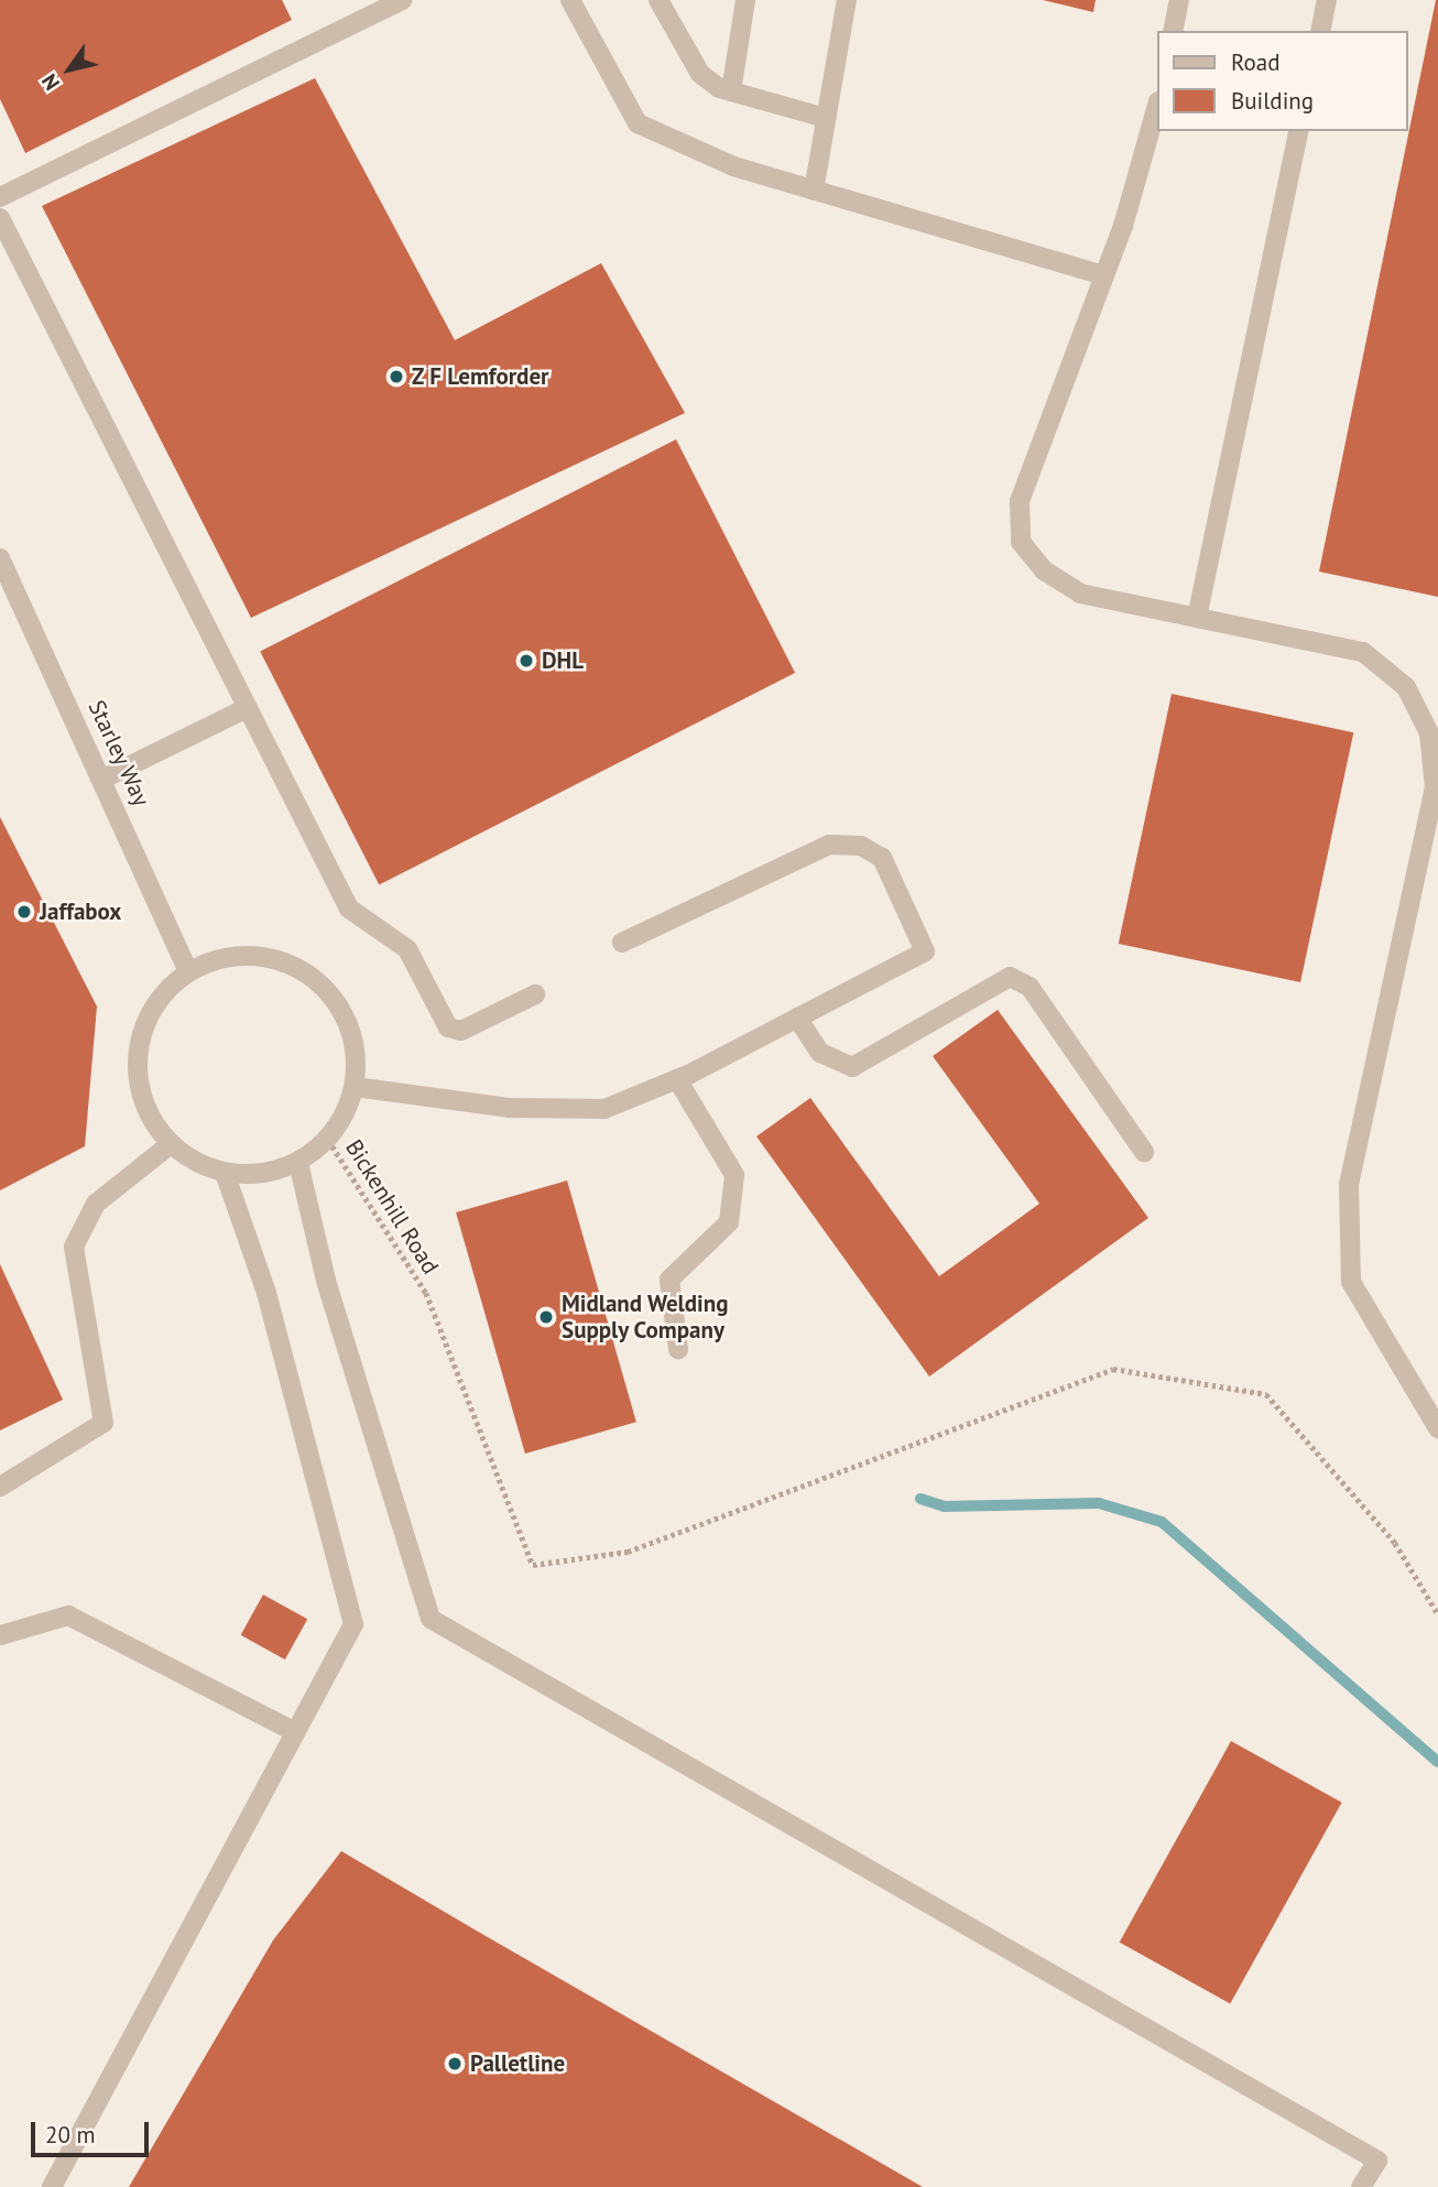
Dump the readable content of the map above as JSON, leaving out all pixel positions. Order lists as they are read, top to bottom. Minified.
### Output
{"streets":{"street":["Starley Way"],"path":["Bickenhill Road"]},"crossings":[["Starley Way","Bickenhill Road"]],"places":["Z F Lemforder","DHL","Jaffabox","Midland Welding Supply Company","Palletline"],"legend":["Road","Building"],"scale_bar":"20 m","north":"bottom left"}
